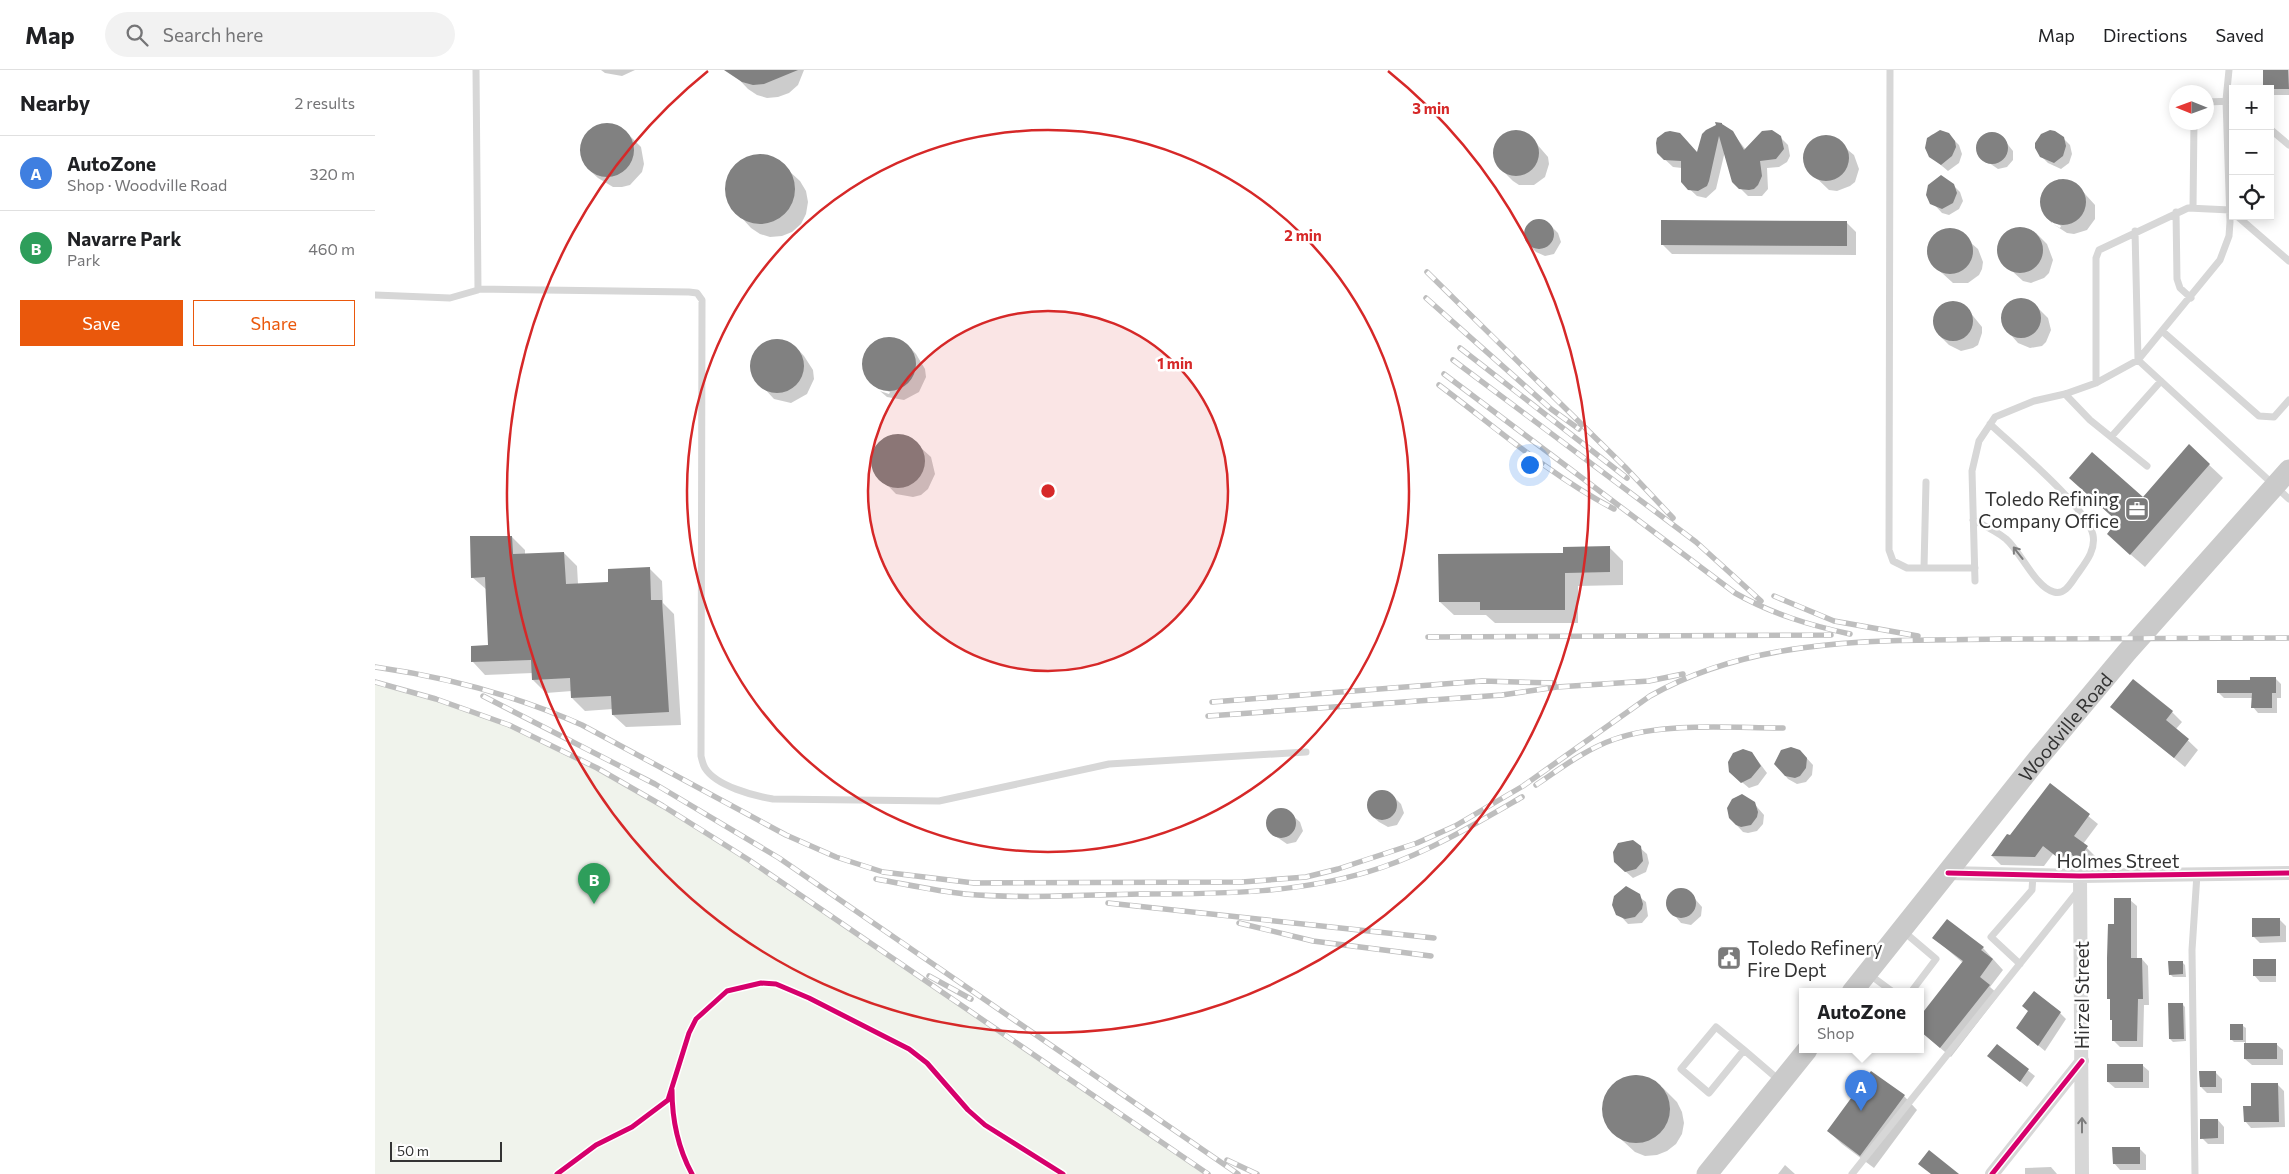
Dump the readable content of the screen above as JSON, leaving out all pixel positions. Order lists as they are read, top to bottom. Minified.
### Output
{"streets":{"main road":["Woodville Road"],"street":["Holmes Street","Hirzel Street"]},"crossings":[["Woodville Road","Holmes Street"],["Holmes Street","Hirzel Street"]],"one_way":["Hirzel Street"],"places":{"office":["Toledo Refining Company Office"],"public building":["Toledo Refinery Fire Dept"]},"scale_bar":"50 m","north":"left","page":{"header":"Map","search":"Search here","nav":["Map","Directions","Saved"],"heading":["Nearby","2 results"],"map_buttons":["+","−"],"list":[{"mark":"A","name":"AutoZone","note":"Shop · Woodville Road","value":"320 m"},{"mark":"B","name":"Navarre Park","note":"Park","value":"460 m"}],"buttons":["Save","Share"],"pins":["B","A"],"popup":["AutoZone","Shop"],"scale":"50 m"},"rings":["3 min","2 min","1 min"]}
